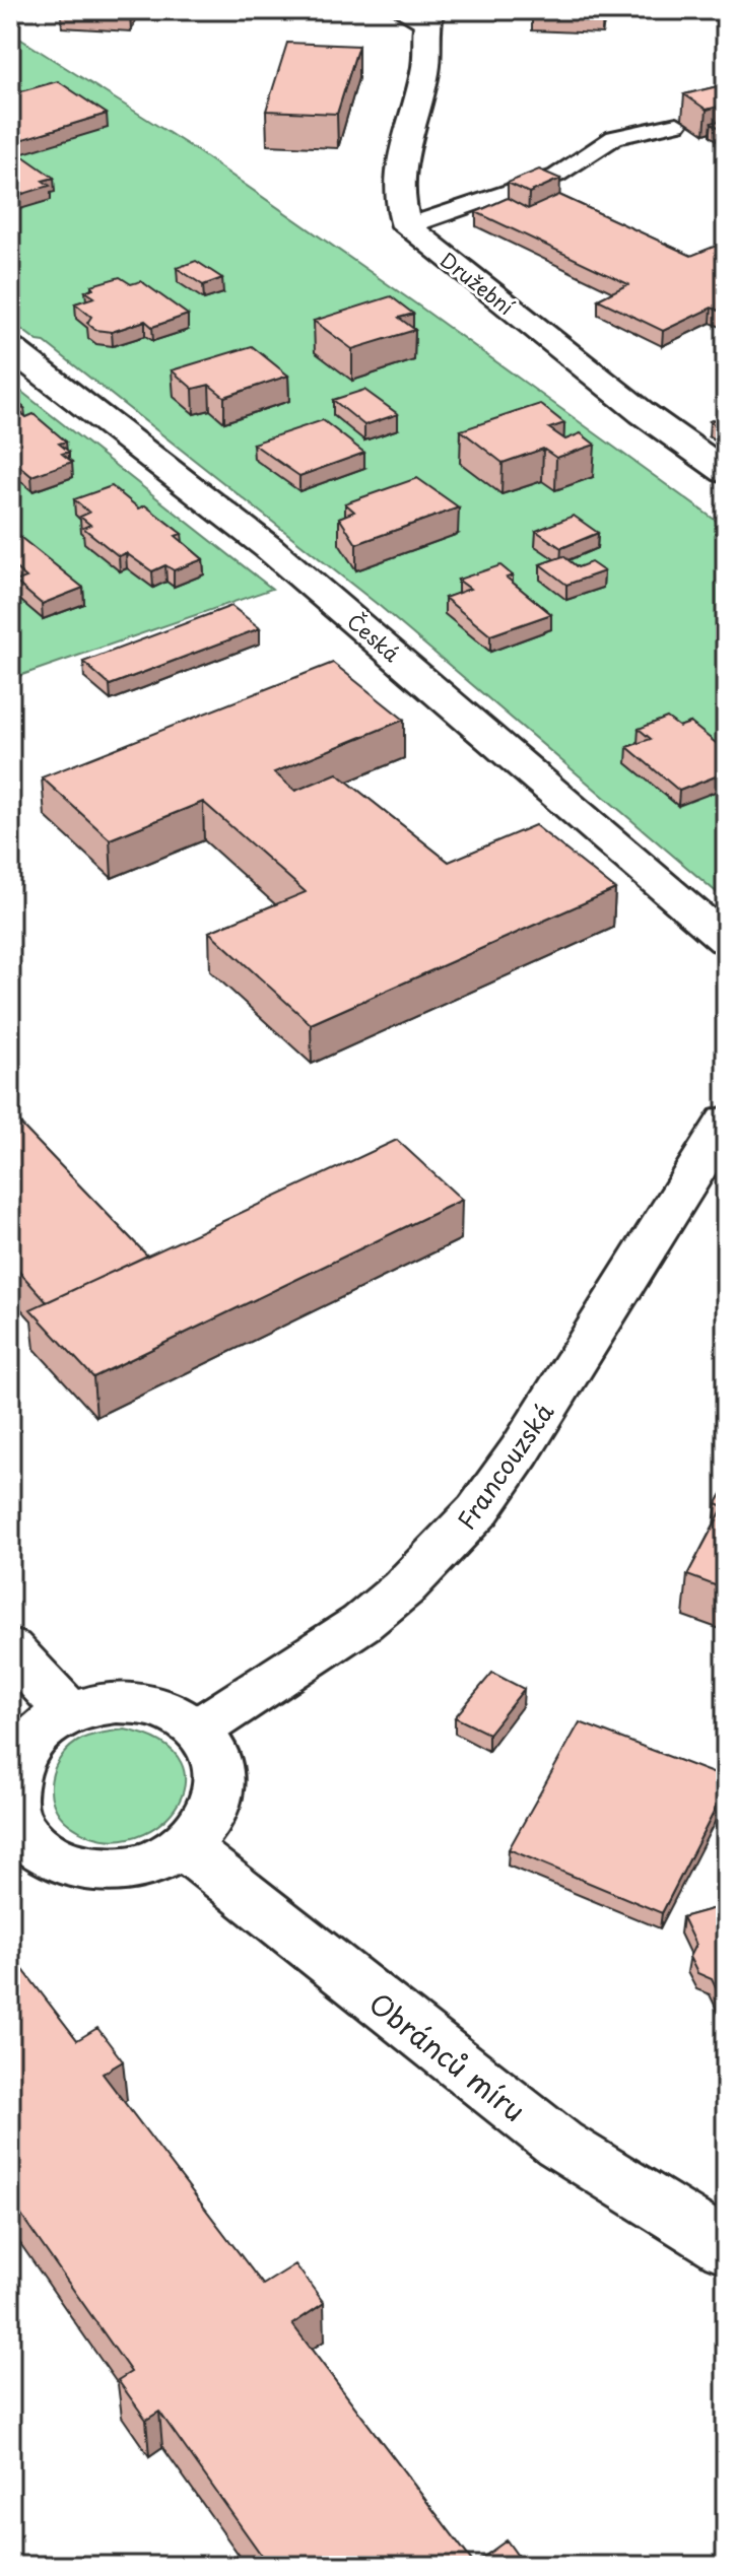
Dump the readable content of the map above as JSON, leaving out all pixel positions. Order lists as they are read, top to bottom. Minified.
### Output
{"streets":{"street":["Družební","Česká","Francouzská","Obránců míru"]},"crossings":[["Francouzská","Obránců míru"]]}
